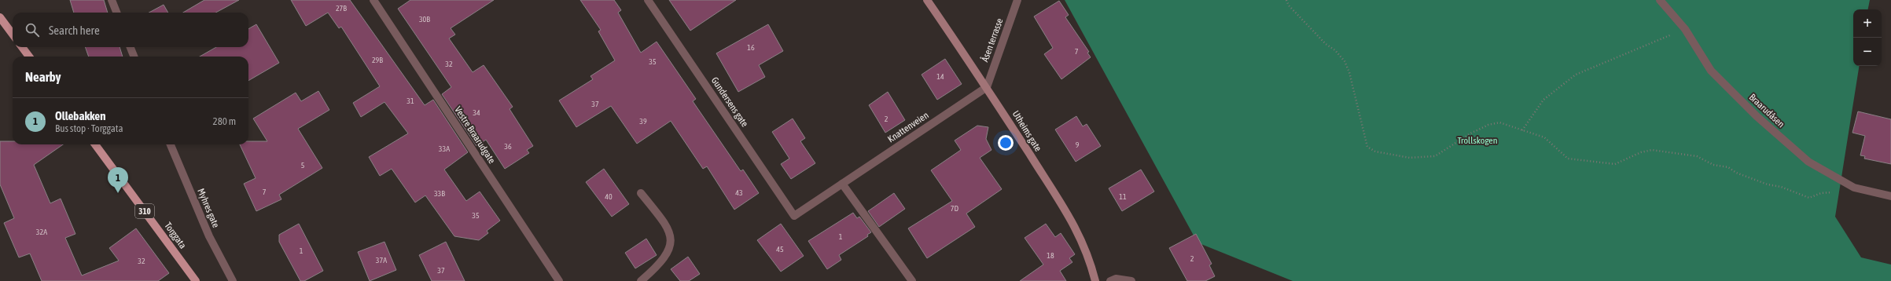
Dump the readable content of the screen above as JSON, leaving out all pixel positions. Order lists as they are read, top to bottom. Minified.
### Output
{"streets":{"main road":["Utheims gate","310","Torggata"],"street":["Åsen terrasse","Gundersens gate","Braarudåsen","Knattenveien","Vestre Braarudgate","Myhres gate"]},"crossings":[["Åsen terrasse","Knattenveien"],["Åsen terrasse","Utheims gate"],["Gundersens gate","Knattenveien"],["Knattenveien","Utheims gate"]],"parks":["Trollskogen"],"house_numbers":["27B","30B","16","7","29B","35","32","14","31","37","34","2","39","9","36","33A","5","7","43","33B","40","11","7D","35","32A","1","45","1","18","2","37A","32","37"],"page":{"map_buttons":["+","−"],"search":"Search here","heading":"Nearby","list":[{"mark":"1","name":"Ollebakken","note":"Bus stop · Torggata","value":"280 m"}],"pins":"1"}}
